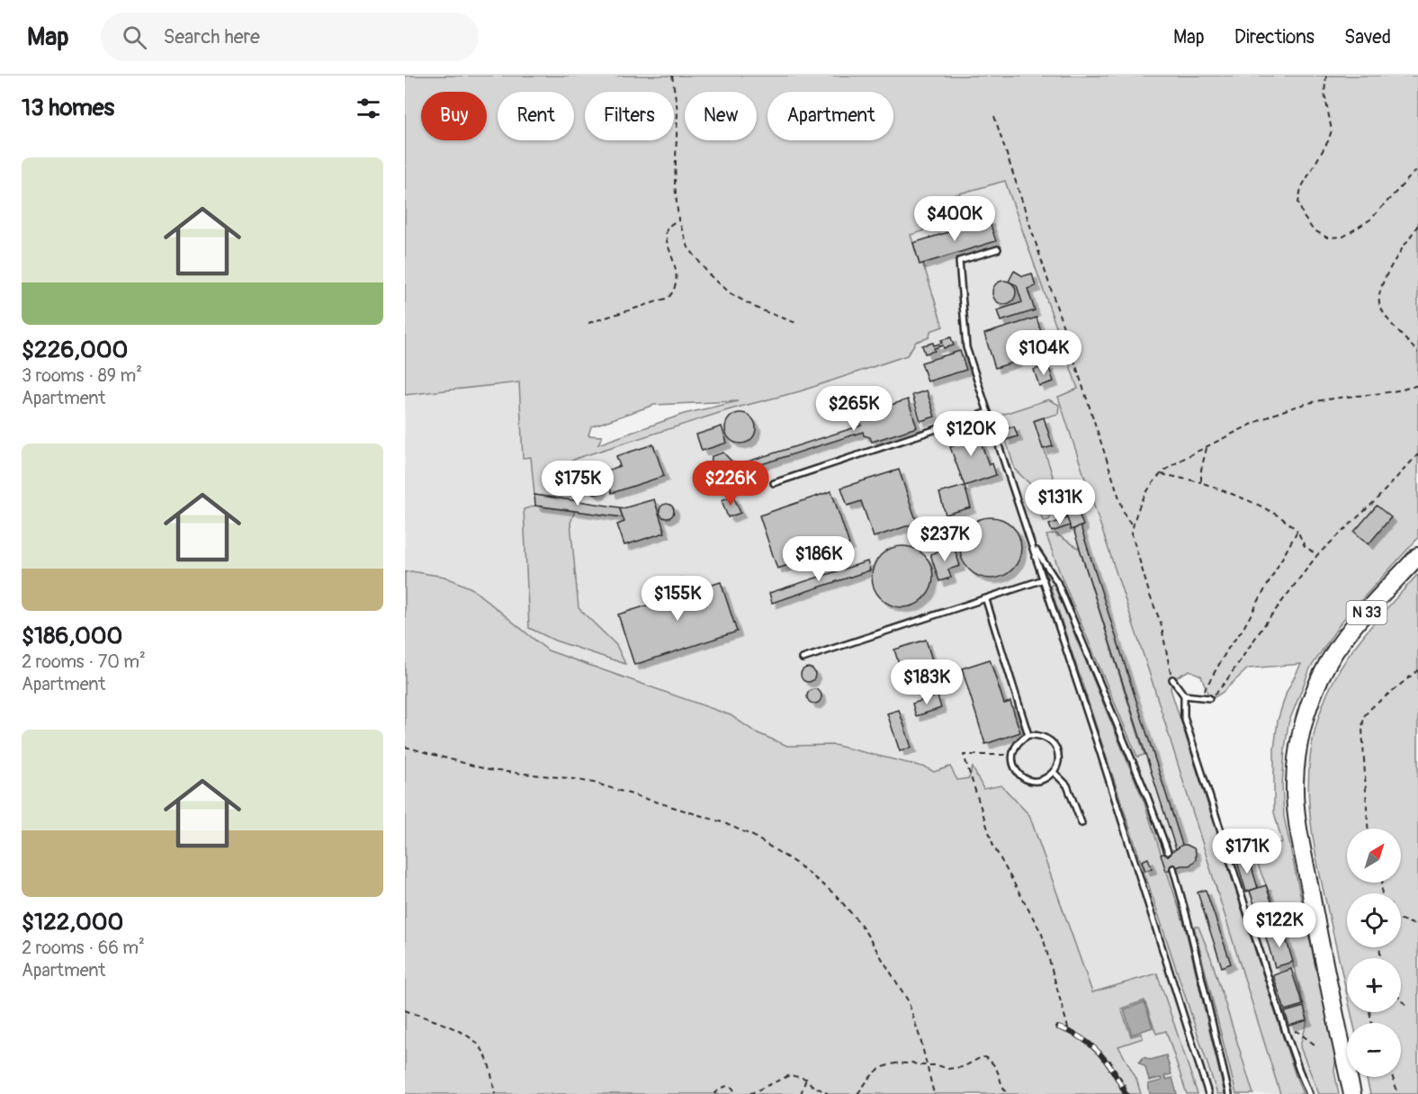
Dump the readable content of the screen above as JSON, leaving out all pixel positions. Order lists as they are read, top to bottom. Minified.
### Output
{"streets":{"main road":["N 33"]},"north":"top right","page":{"header":"Map","search":"Search here","nav":["Map","Directions","Saved"],"heading":"13 homes","chip":["Buy","Rent","Filters","New","Apartment"],"list":[{"name":"$226,000","note":"3 rooms · 89 m² · Apartment"},{"name":"$186,000","note":"2 rooms · 70 m² · Apartment"},{"name":"$122,000","note":"2 rooms · 66 m² · Apartment"}],"price":["$400K","$104K","$265K","$120K","$175K","$226K","$131K","$237K","$186K","$155K","$183K","$171K","$122K"],"map_buttons":["+","−"]}}
